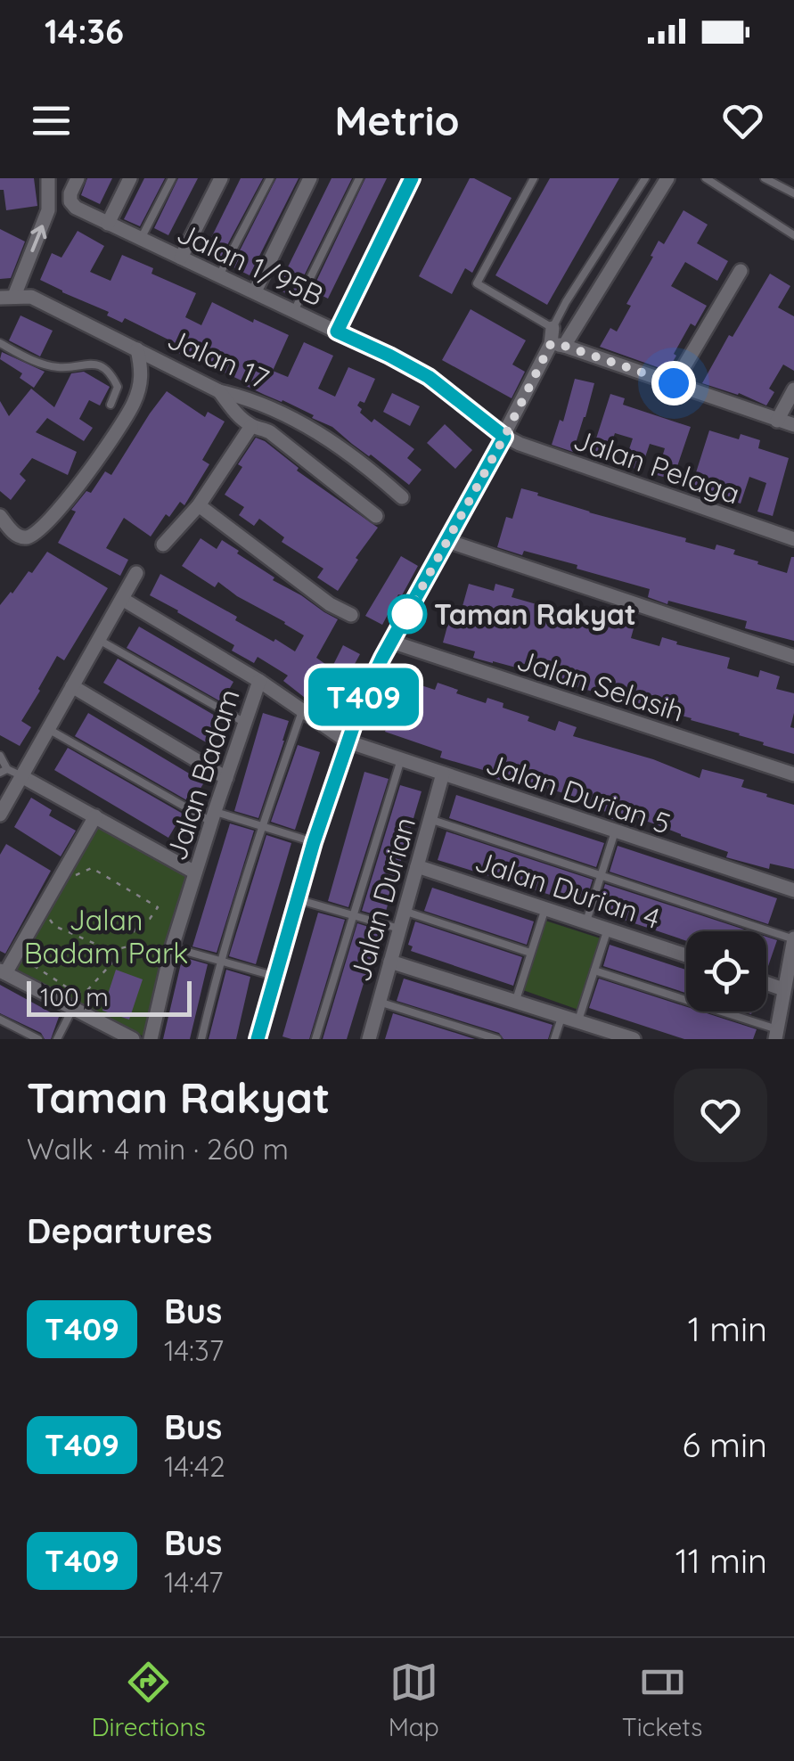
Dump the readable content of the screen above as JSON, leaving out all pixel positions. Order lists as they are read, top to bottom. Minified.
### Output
{"streets":{"street":["Jalan 1/95B","Jalan 17","Jalan Pelaga","Jalan Selasih","Jalan Badam","Jalan Durian 5","Jalan Durian 4","Jalan Durian"]},"crossings":[["Jalan 1/95B","Jalan Pelaga"],["Jalan Badam","Jalan Durian 5"],["Jalan Durian 5","Jalan Durian"],["Jalan Durian 4","Jalan Durian"]],"parks":["Jalan Badam Park"],"places":["Taman Rakyat"],"lines":["bus line T409"],"scale_bar":"100 m","page":{"status":"14:36","header":"Metrio","on_map":"T409","scale":"100 m","heading":[["Taman Rakyat","Walk · 4 min · 260 m"],"Departures"],"list":[{"mark":"T409","name":"Bus","note":"14:37","value":"1 min"},{"mark":"T409","name":"Bus","note":"14:42","value":"6 min"},{"mark":"T409","name":"Bus","note":"14:47","value":"11 min"}],"tabs":["Directions","Map","Tickets"]}}
